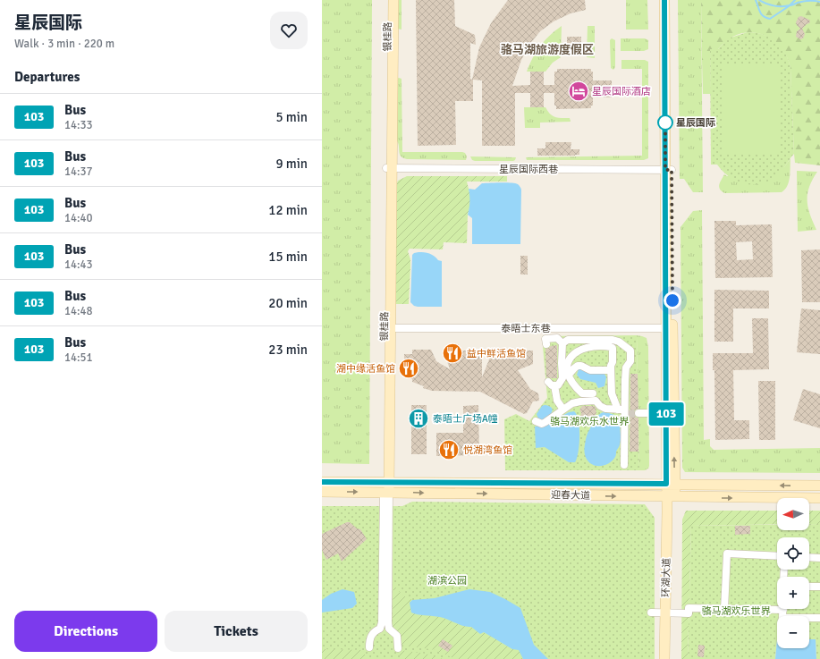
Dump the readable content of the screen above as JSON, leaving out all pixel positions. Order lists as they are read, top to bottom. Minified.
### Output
{"streets":{"street":["银桂路","星辰国际西巷","泰晤士东巷","迎春大道","环湖大道"]},"crossings":[["银桂路","星辰国际西巷"],["银桂路","泰晤士东巷"],["银桂路","迎春大道"],["迎春大道","环湖大道"]],"districts":["骆马湖旅游度假区"],"parks":["骆马湖欢乐水世界","湖滨公园","骆马湖欢乐世界"],"places":{"hotel":["星辰国际酒店"],"other":["星辰国际"],"restaurant":["益中鲜活鱼馆","湖中缘活鱼馆","悦湖湾鱼馆"],"building":["泰晤士广场A幢"]},"lines":["bus line 103"],"north":"left","page":{"heading":[["星辰国际","Walk · 3 min · 220 m"],"Departures"],"on_map":"103","list":[{"mark":"103","name":"Bus","note":"14:33","value":"5 min"},{"mark":"103","name":"Bus","note":"14:37","value":"9 min"},{"mark":"103","name":"Bus","note":"14:40","value":"12 min"},{"mark":"103","name":"Bus","note":"14:43","value":"15 min"},{"mark":"103","name":"Bus","note":"14:48","value":"20 min"},{"mark":"103","name":"Bus","note":"14:51","value":"23 min"}],"map_buttons":["+","−"],"buttons":["Directions","Tickets"]}}
